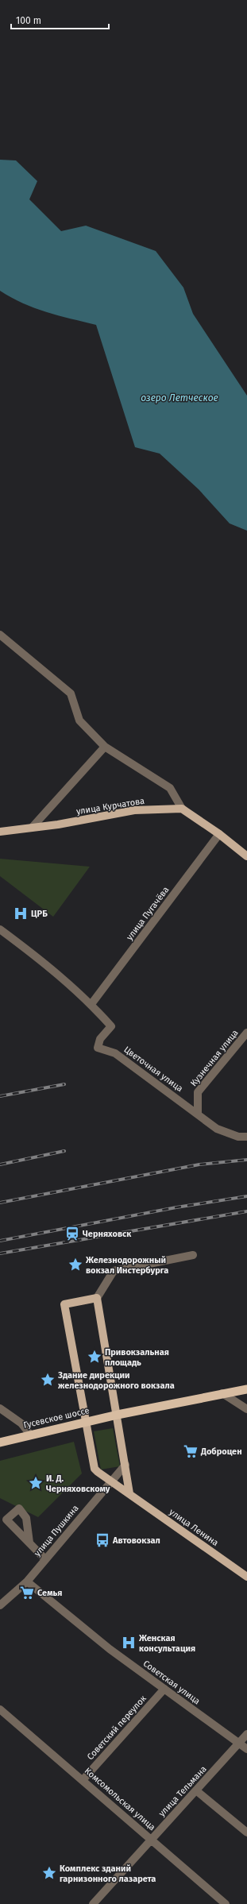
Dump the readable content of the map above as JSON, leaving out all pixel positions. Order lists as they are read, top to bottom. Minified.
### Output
{"streets":{"highway":["Гусевское шоссе"],"main road":["улица Курчатова","улица Ленина"],"street":["улица Пугачёва","Кузнечная улица","Цветочная улица","улица Пушкина","Советская улица","Советский переулок","улица Тельмана","Комсомольская улица"]},"crossings":[["улица Пугачёва","Цветочная улица"],["Кузнечная улица","Цветочная улица"],["Гусевское шоссе","улица Ленина"],["улица Ленина","улица Пушкина"],["улица Пушкина","Советская улица"],["Советская улица","Советский переулок"],["Советская улица","улица Тельмана"],["Советский переулок","Комсомольская улица"],["улица Тельмана","Комсомольская улица"]],"water":["озеро Летческое"],"places":{"hospital":["ЦРБ","Женская консультация"],"station":["Черняховск"],"place":["Железнодорожный вокзал Инстербурга","Привокзальная площадь","Здание дирекции железнодорожного вокзала","И. Д. Черняховскому","Комплекс зданий гарнизонного лазарета"],"supermarket":["Доброцен","Семья"],"bus stop":["Автовокзал"]},"scale_bar":"100 m"}
